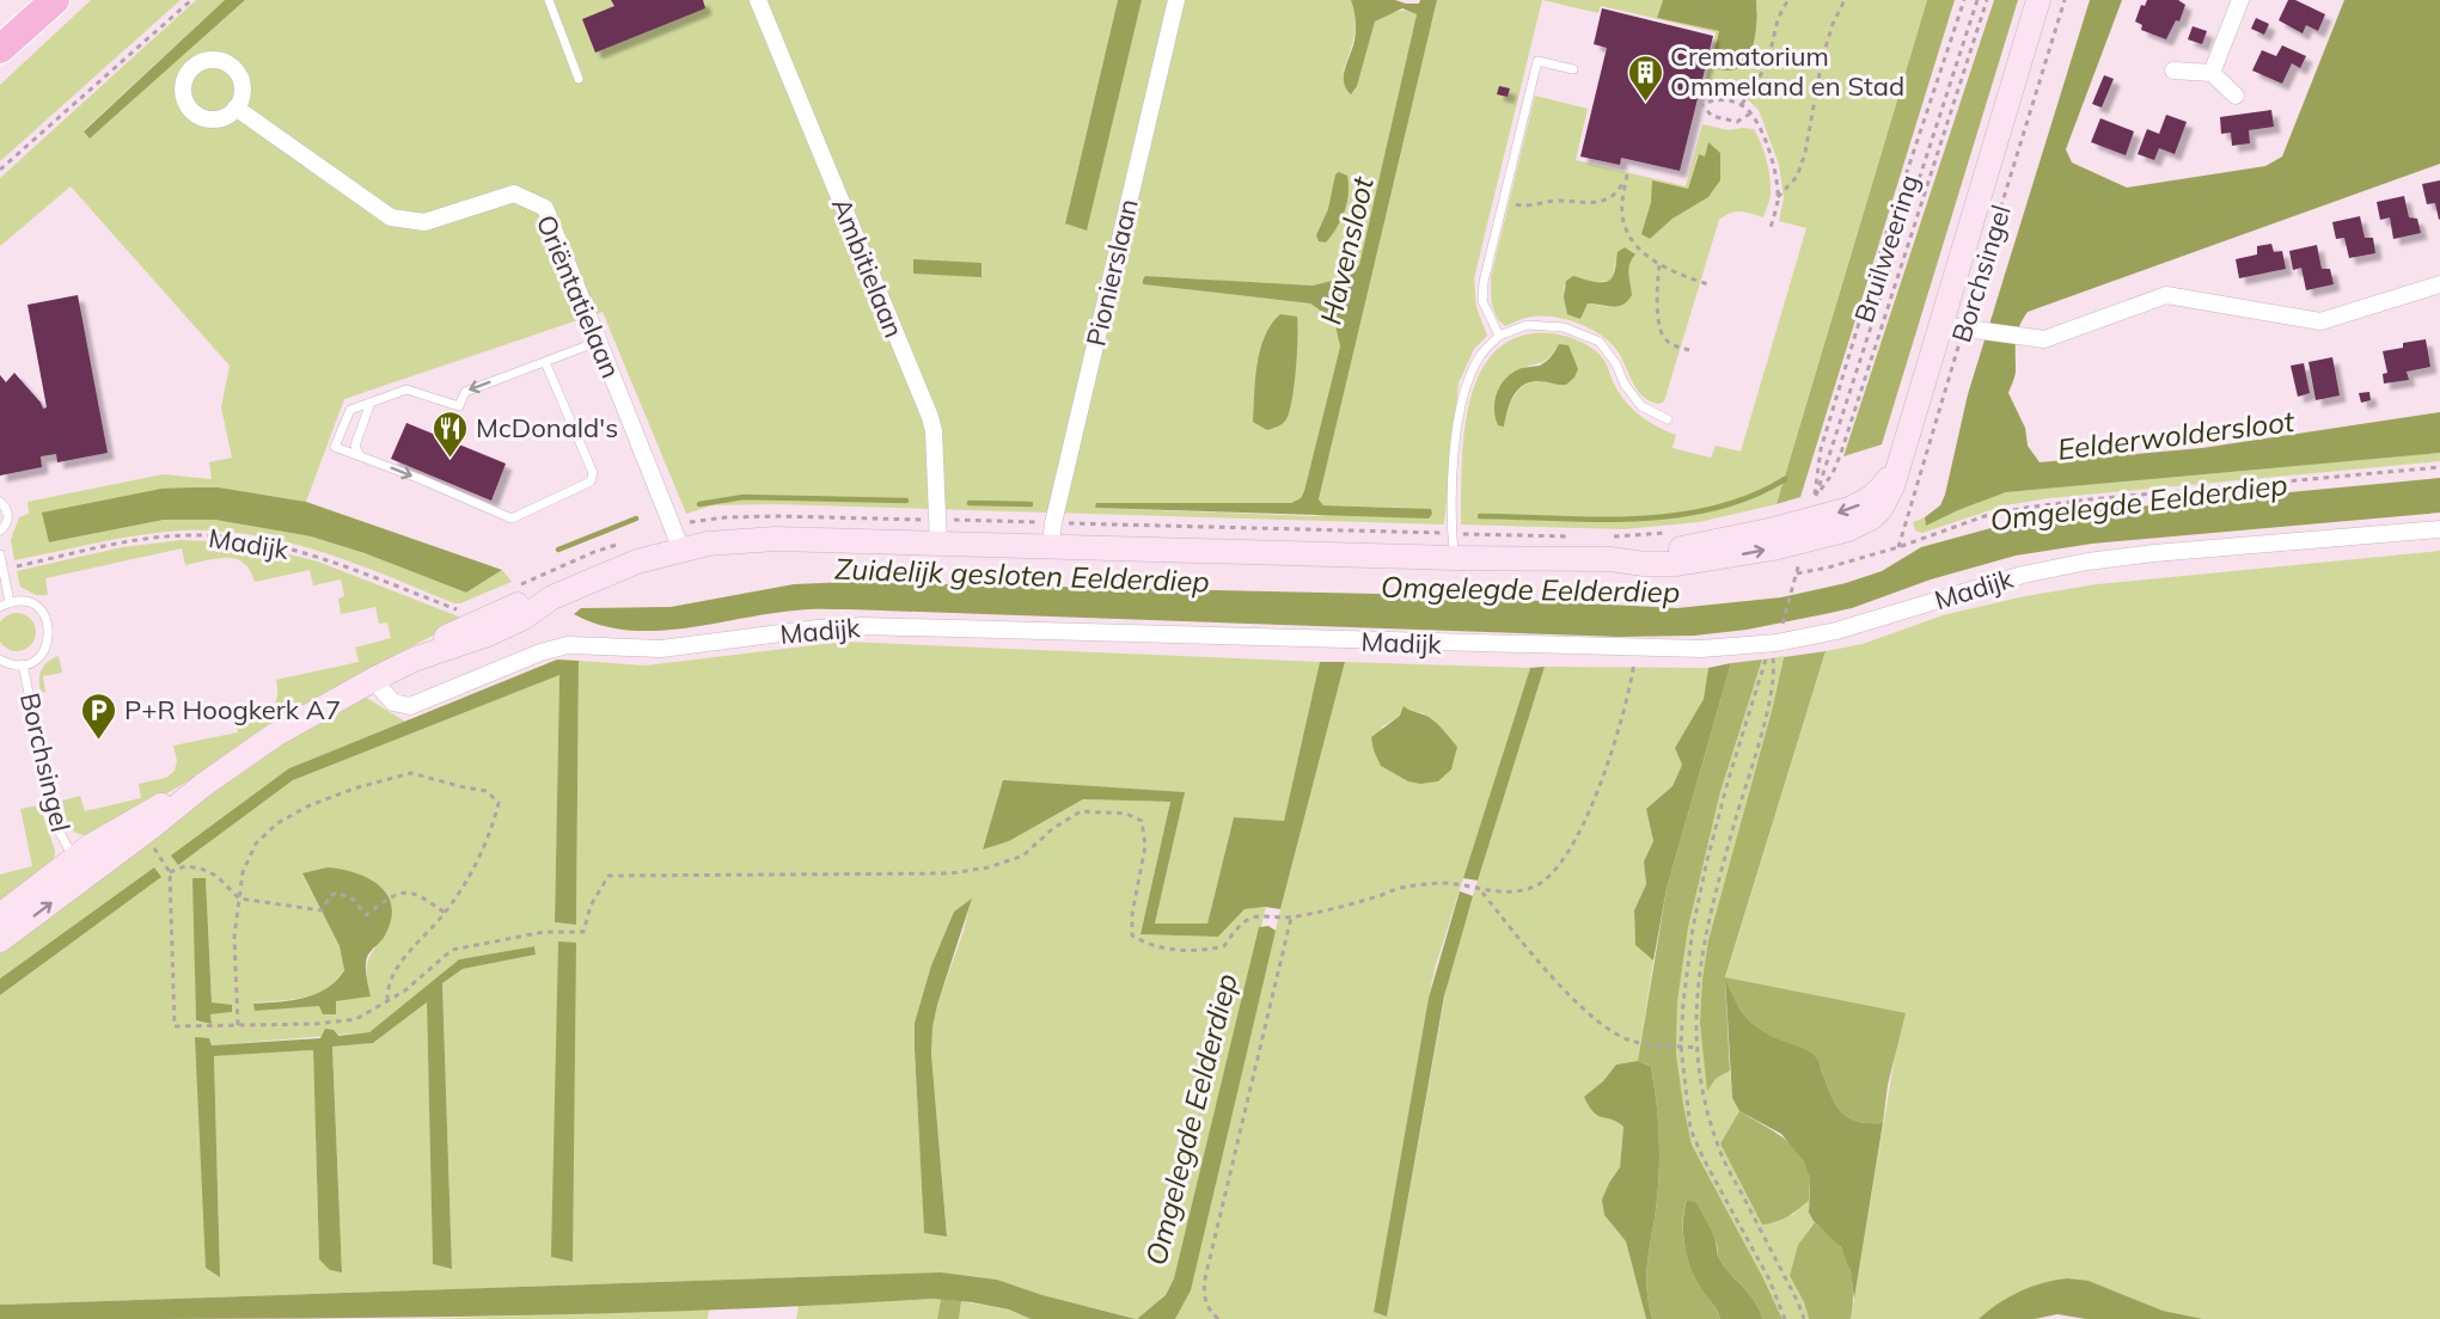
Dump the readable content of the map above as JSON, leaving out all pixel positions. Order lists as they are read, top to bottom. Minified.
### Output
{"streets":{"main road":["Borchsingel"],"street":["Ambitielaan","Pionierslaan","Oriëntatielaan","Madijk"],"path":["Bruilweering"]},"crossings":[["Ambitielaan","Borchsingel"],["Pionierslaan","Borchsingel"],["Borchsingel","Oriëntatielaan"],["Borchsingel","Madijk"]],"water":["Havensloot","Eelderwoldersloot","Omgelegde Eelderdiep","Zuidelijk gesloten Eelderdiep"],"places":{"building":["Crematorium Ommeland en Stad"],"restaurant":["McDonald's"],"parking":["P+R Hoogkerk A7"]}}
